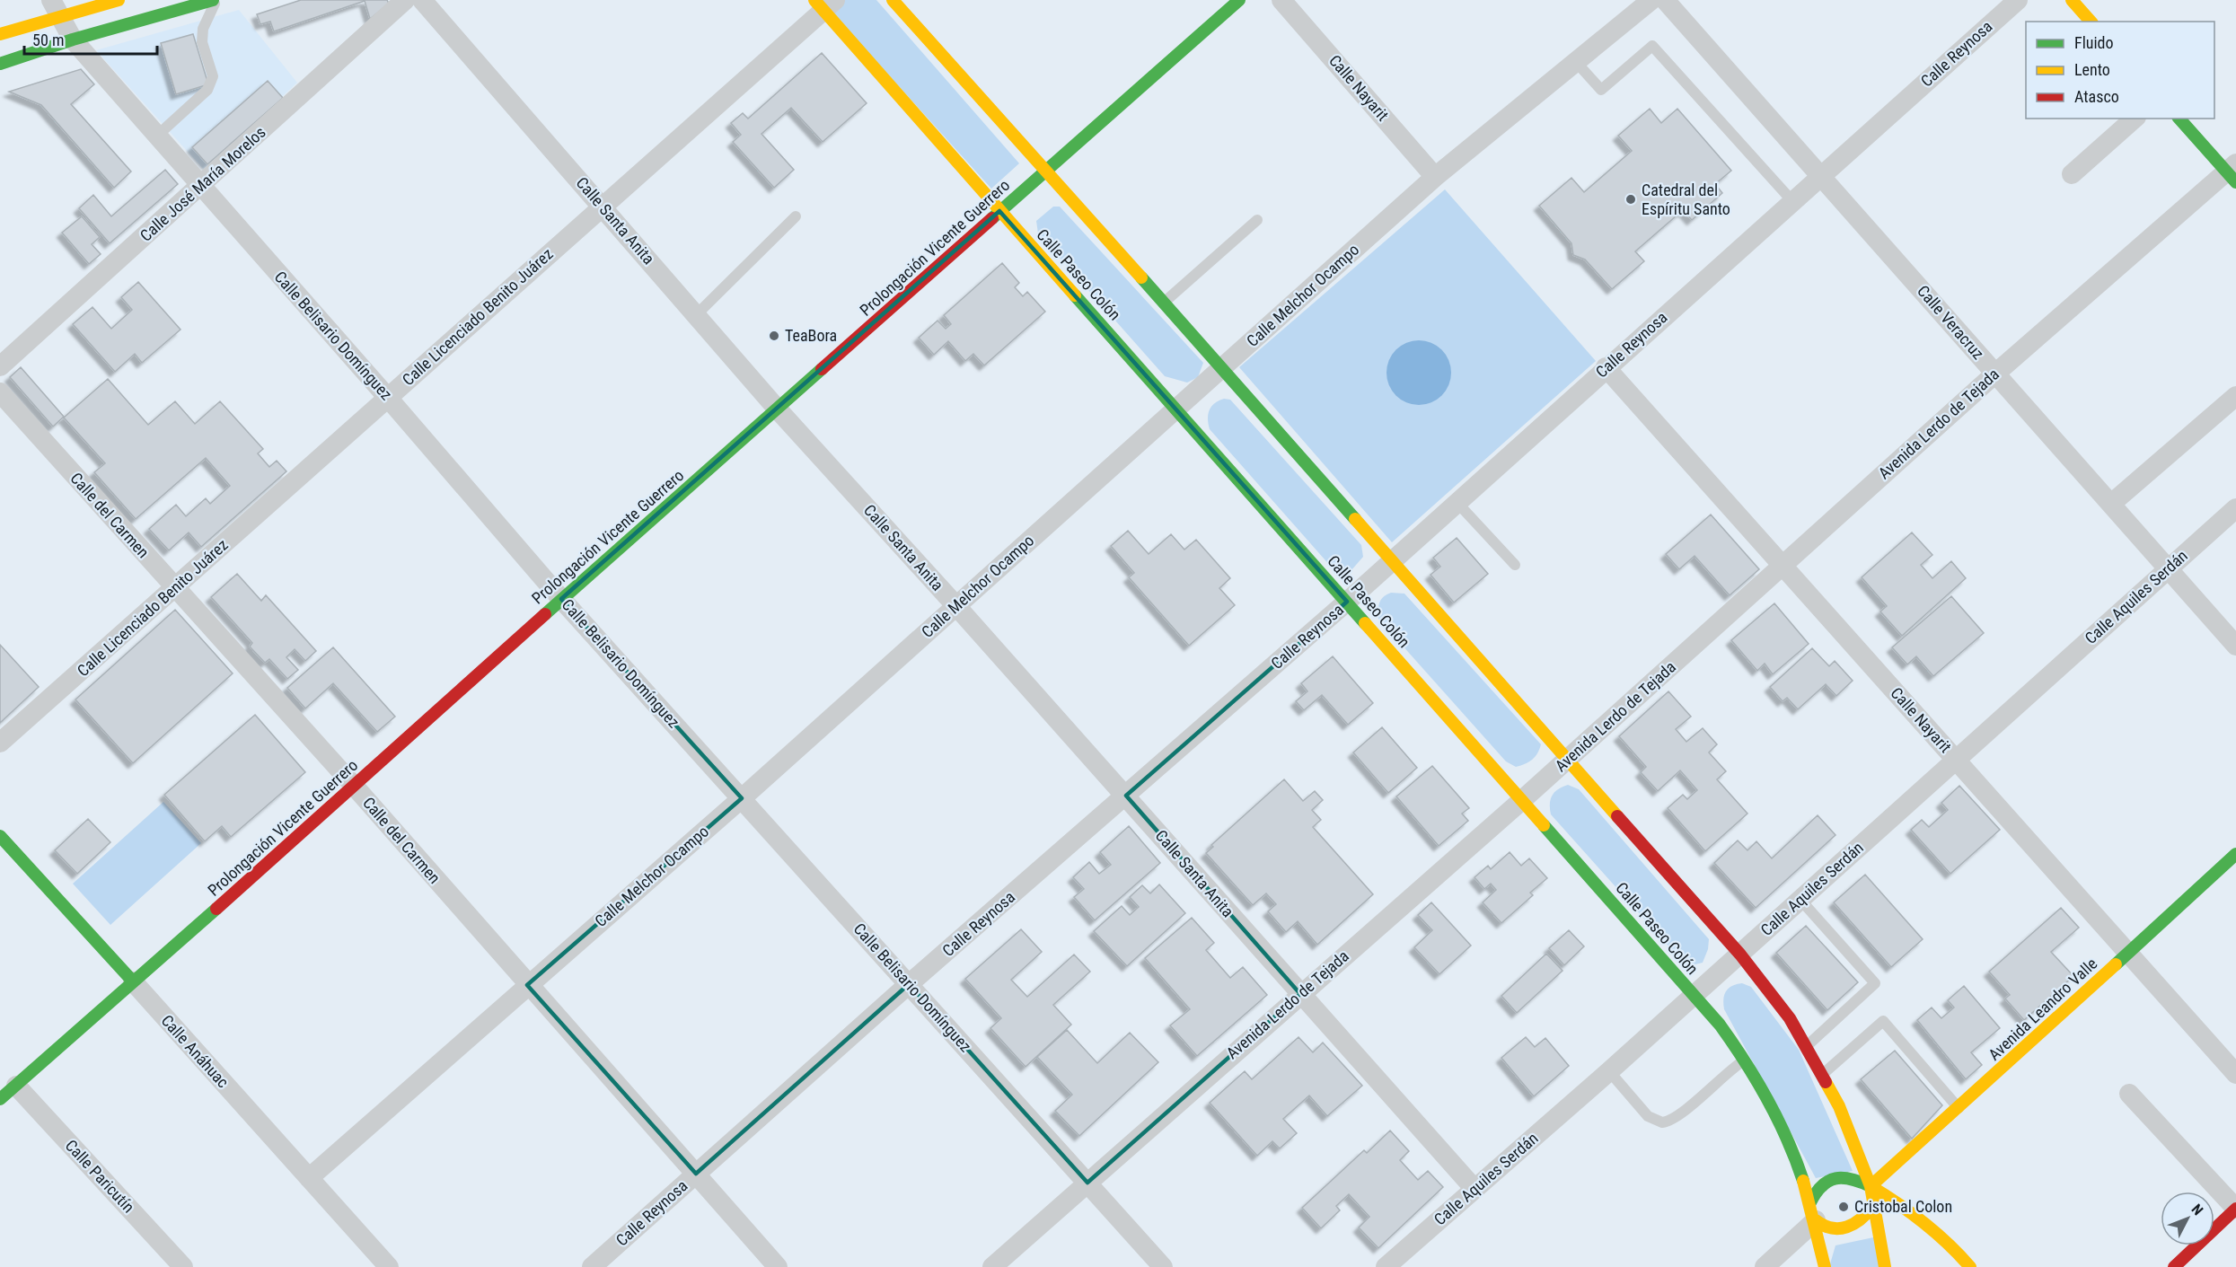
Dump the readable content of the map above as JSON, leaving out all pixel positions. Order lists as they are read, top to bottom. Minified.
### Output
{"streets":{"main road":["Prolongación Vicente Guerrero","Calle Paseo Colón","Avenida Leandro Valle","Calle Anáhuac"],"street":["Calle Reynosa","Calle Nayarit","Calle José María Morelos","Calle Santa Anita","Calle Melchor Ocampo","Calle Licenciado Benito Juárez","Calle Veracruz","Calle Belisario Domínguez","Avenida Lerdo de Tejada","Calle del Carmen","Calle Aquiles Serdán","Calle Paricutín"]},"crossings":[["Calle Reynosa","Calle Nayarit"],["Calle Reynosa","Calle Santa Anita"],["Calle Reynosa","Calle Paseo Colón"],["Calle Reynosa","Calle Veracruz"],["Calle Reynosa","Calle Belisario Domínguez"],["Calle Reynosa","Calle del Carmen"],["Calle Nayarit","Calle Melchor Ocampo"],["Calle Nayarit","Avenida Lerdo de Tejada"],["Calle Nayarit","Calle Aquiles Serdán"],["Calle Nayarit","Avenida Leandro Valle"],["Calle José María Morelos","Calle Belisario Domínguez"],["Calle Santa Anita","Prolongación Vicente Guerrero"],["Calle Santa Anita","Calle Melchor Ocampo"],["Calle Santa Anita","Calle Licenciado Benito Juárez"],["Calle Santa Anita","Avenida Lerdo de Tejada"],["Calle Santa Anita","Calle Aquiles Serdán"],["Prolongación Vicente Guerrero","Calle Paseo Colón"],["Prolongación Vicente Guerrero","Calle Belisario Domínguez"],["Prolongación Vicente Guerrero","Calle del Carmen"],["Prolongación Vicente Guerrero","Calle Anáhuac"],["Prolongación Vicente Guerrero","Calle Paricutín"],["Calle Paseo Colón","Calle Melchor Ocampo"],["Calle Paseo Colón","Calle Licenciado Benito Juárez"],["Calle Paseo Colón","Avenida Lerdo de Tejada"],["Calle Paseo Colón","Calle Aquiles Serdán"],["Calle Paseo Colón","Avenida Leandro Valle"],["Calle Melchor Ocampo","Calle Belisario Domínguez"],["Calle Melchor Ocampo","Calle del Carmen"],["Calle Melchor Ocampo","Calle Anáhuac"],["Calle Licenciado Benito Juárez","Calle Belisario Domínguez"],["Calle Licenciado Benito Juárez","Calle del Carmen"],["Calle Veracruz","Avenida Lerdo de Tejada"],["Calle Veracruz","Calle Aquiles Serdán"],["Calle Belisario Domínguez","Avenida Lerdo de Tejada"]],"places":["Catedral del Espíritu Santo","TeaBora","Cristobal Colon"],"legend":["Fluido","Lento","Atasco"],"scale_bar":"50 m","north":"top right"}
